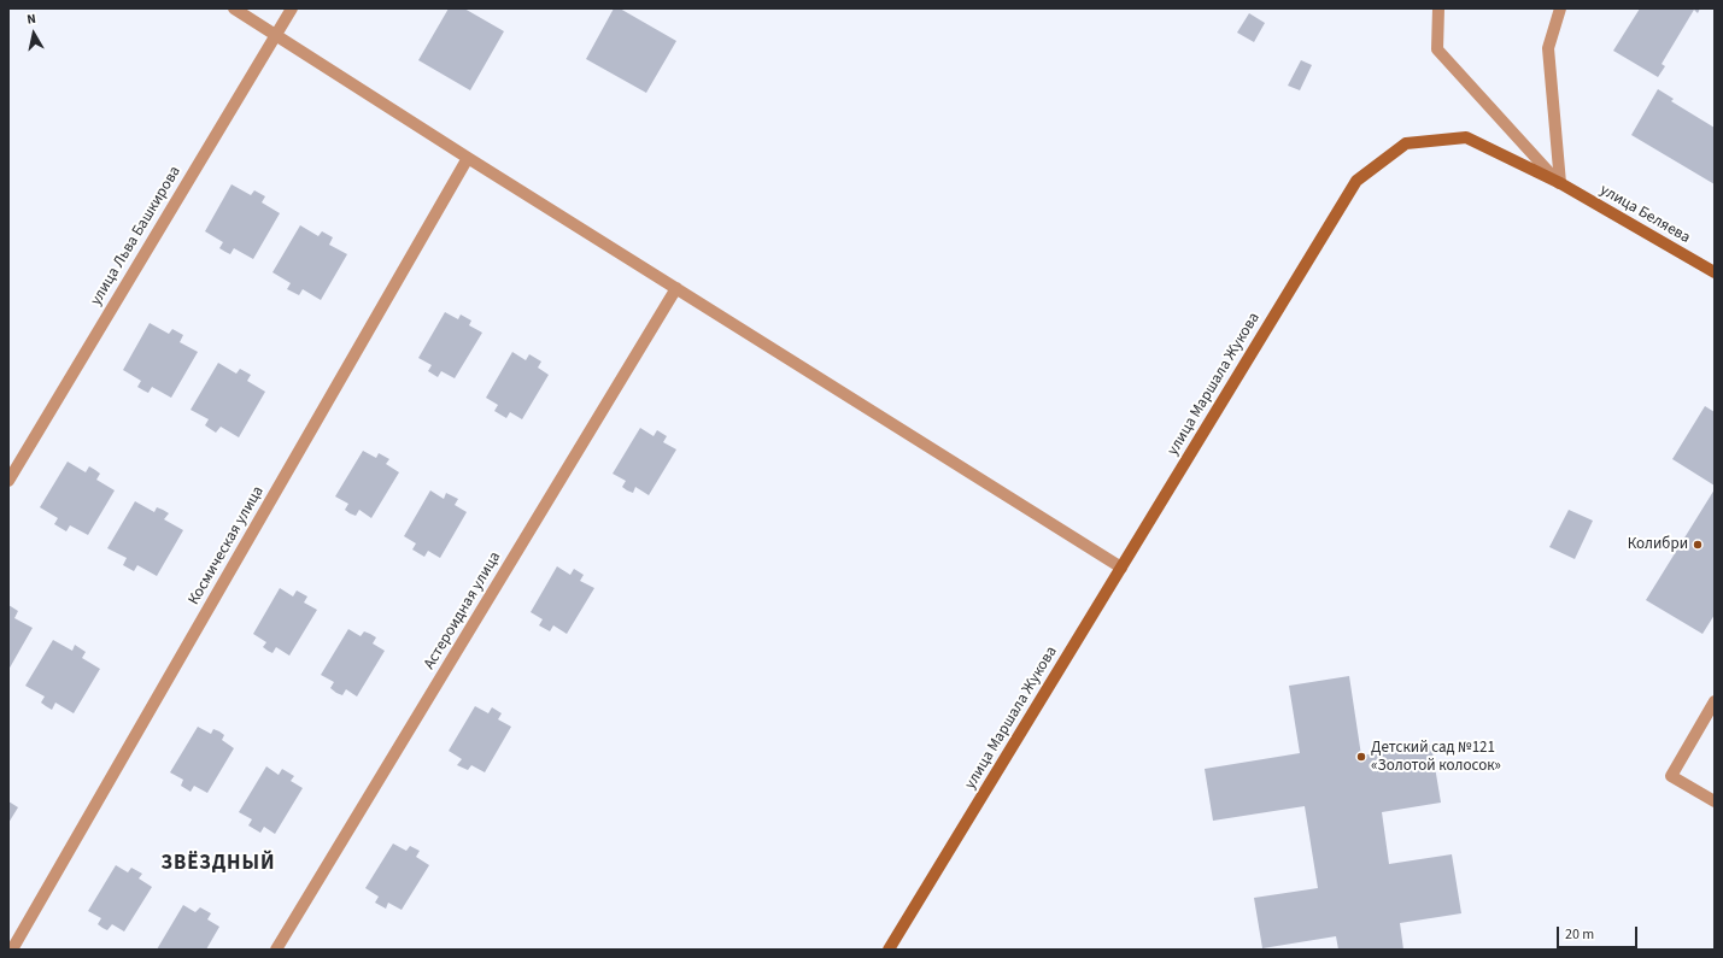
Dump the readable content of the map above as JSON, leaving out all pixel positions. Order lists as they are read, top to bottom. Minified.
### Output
{"streets":{"street":["улица Беляева","улица Льва Башкирова","улица Маршала Жукова","Космическая улица","Астероидная улица"]},"crossings":[["улица Беляева","улица Маршала Жукова"]],"districts":["ЗВЁЗДНЫЙ"],"places":["Колибри","Детский сад №121 «Золотой колосок»"],"scale_bar":"20 m","north":"top"}
